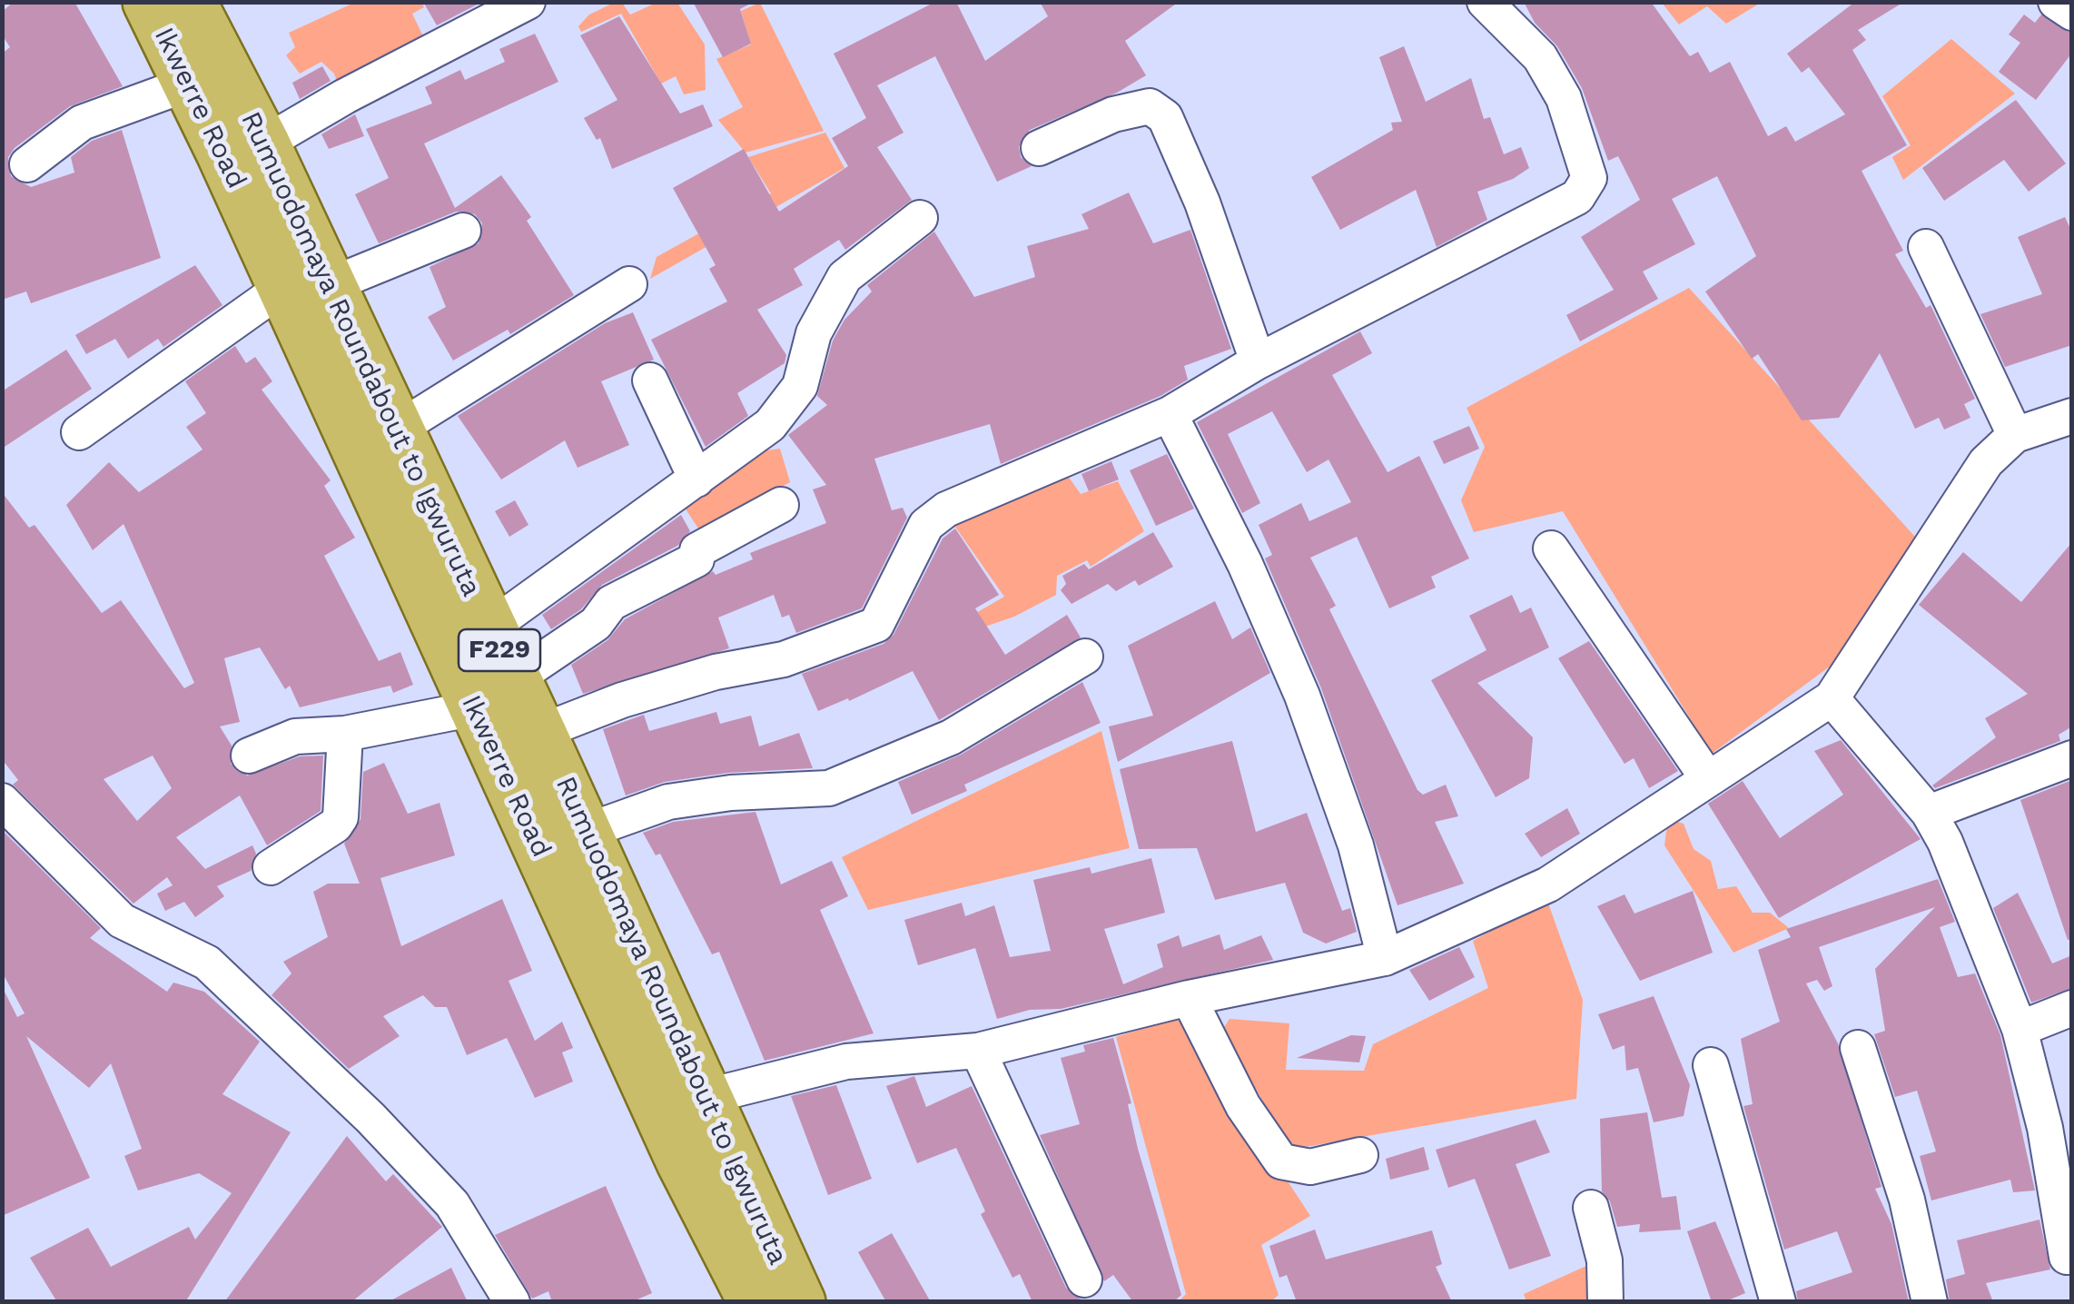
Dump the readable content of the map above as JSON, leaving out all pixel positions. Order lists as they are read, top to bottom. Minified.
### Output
{"streets":{"main road":["Ikwerre Road","Rumuodomaya Roundabout to Igwuruta","F229"]},"crossings":[["Ikwerre Road","Rumuodomaya Roundabout to Igwuruta"]]}
